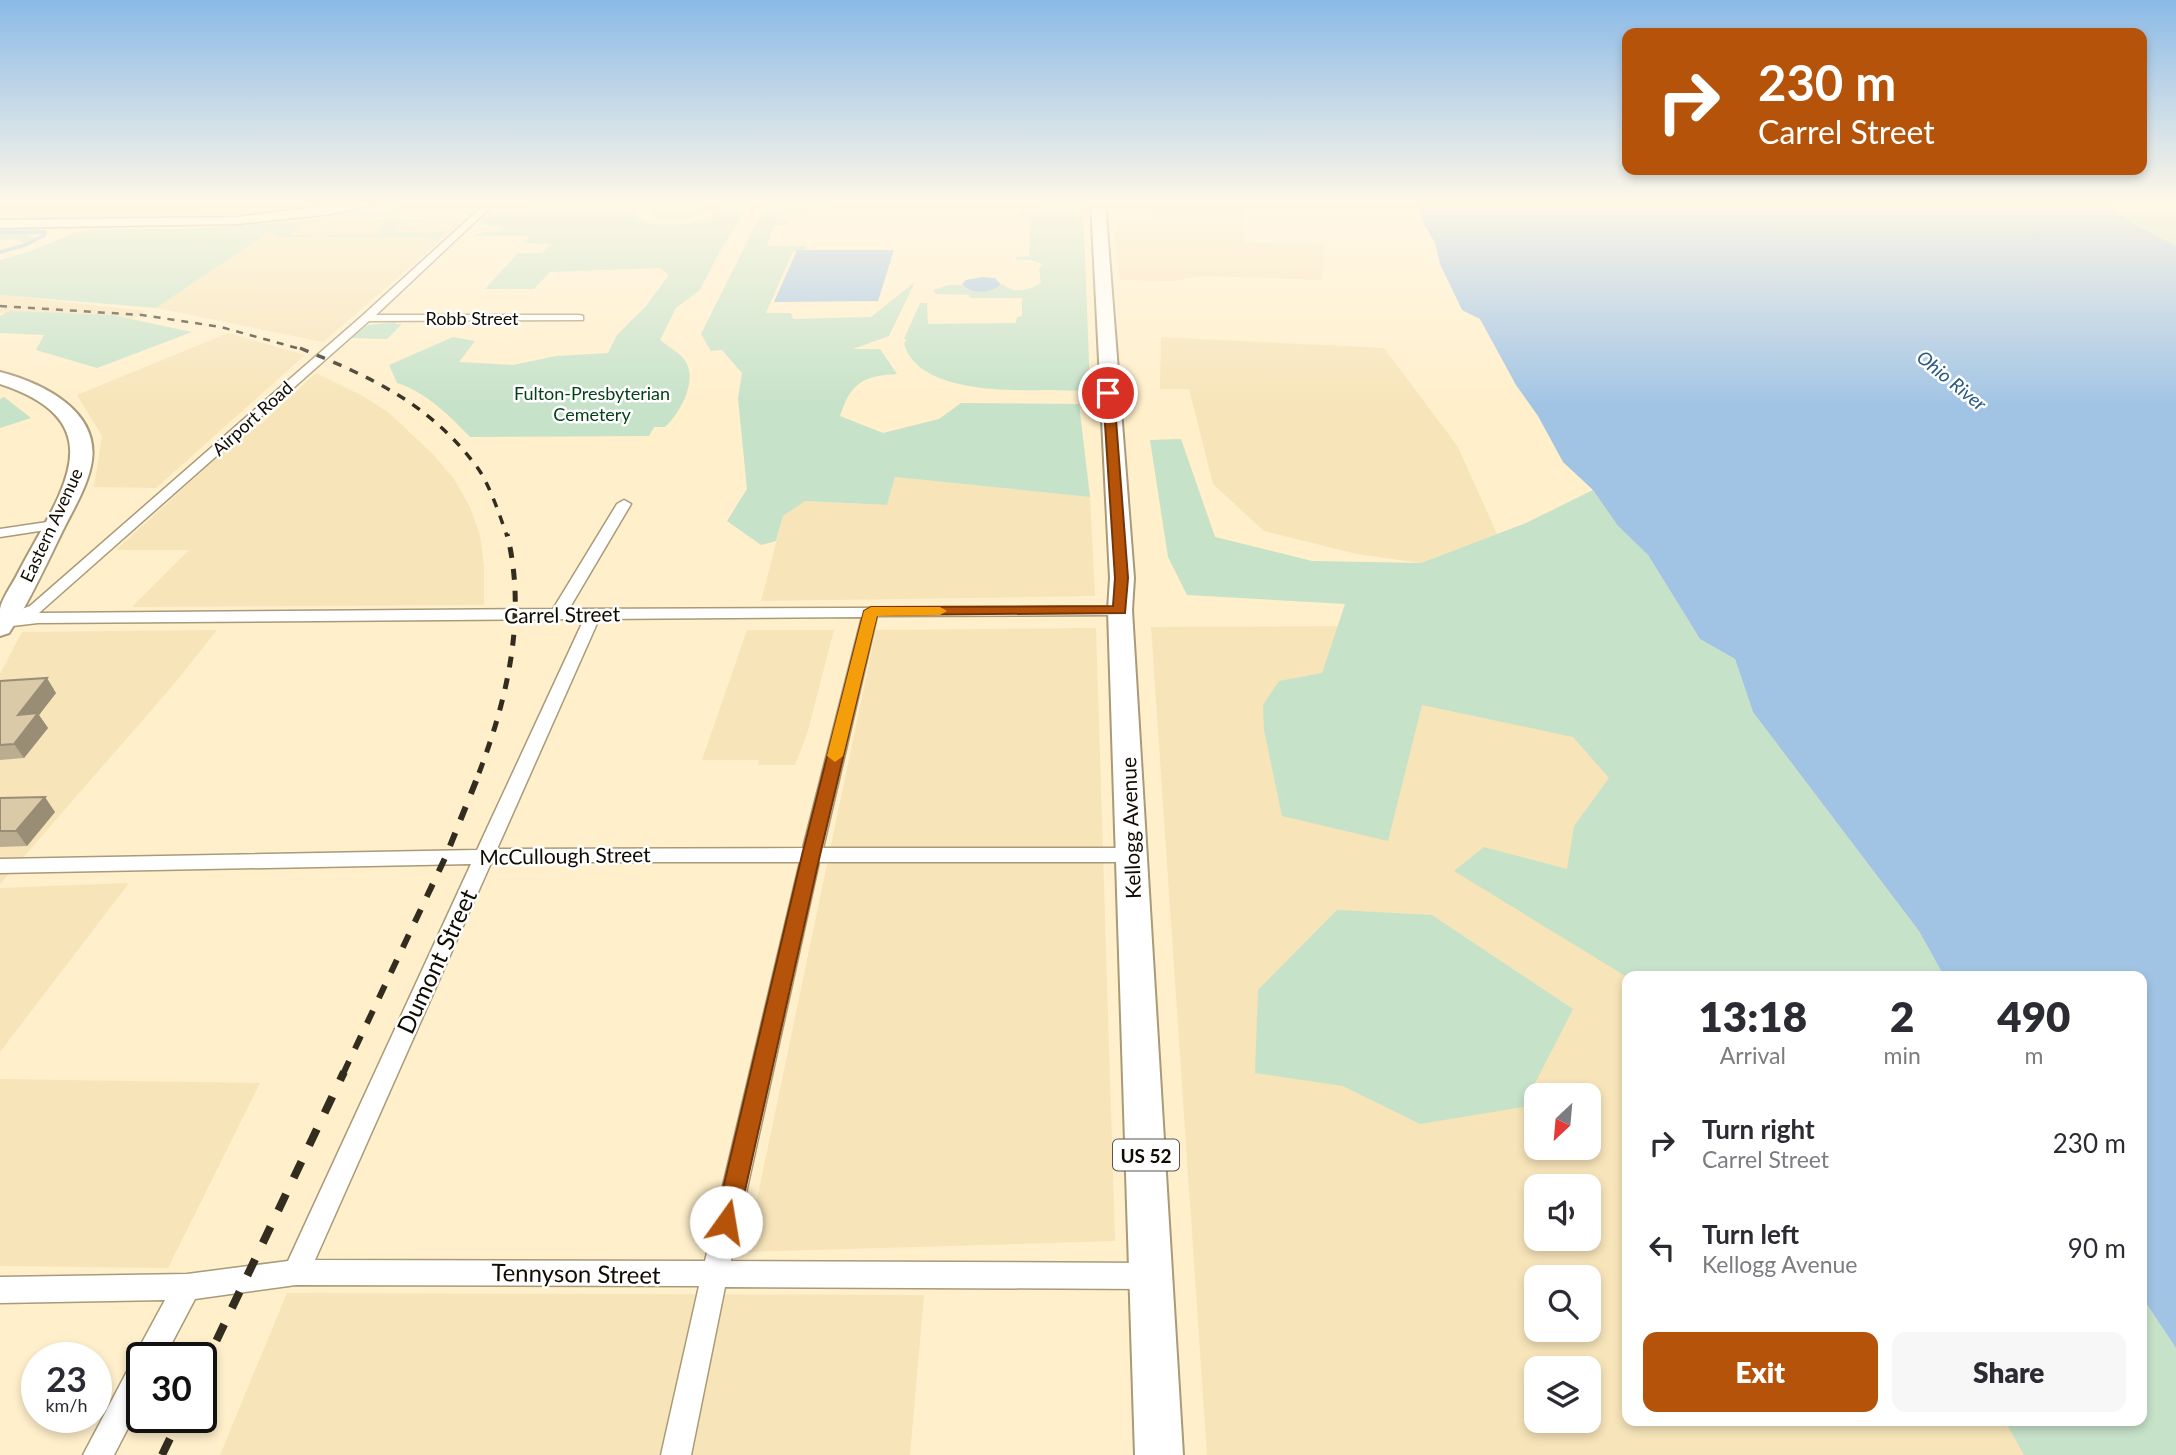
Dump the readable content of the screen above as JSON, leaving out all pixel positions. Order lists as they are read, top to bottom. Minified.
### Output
{"streets":{"main road":["Eastern Avenue","Kellogg Avenue","US 52"],"street":["Robb Street","Airport Road","Carrel Street","McCullough Street","Dumont Street","Tennyson Street"]},"crossings":[["Robb Street","Airport Road"],["Airport Road","Eastern Avenue"],["Airport Road","Carrel Street"],["Eastern Avenue","Carrel Street"],["Carrel Street","Kellogg Avenue"],["Carrel Street","Dumont Street"],["Kellogg Avenue","McCullough Street"],["Kellogg Avenue","Tennyson Street"],["McCullough Street","Dumont Street"],["Dumont Street","Tennyson Street"]],"water":["Ohio River"],"parks":["Fulton-Presbyterian Cemetery"],"north":"bottom left","page":{"turn":["230 m","Carrel Street"],"eta":["13:18","Arrival","2","min","490","m"],"list":[{"name":"Turn right","note":"Carrel Street","value":"230 m"},{"name":"Turn left","note":"Kellogg Avenue","value":"90 m"}],"buttons":["Exit","Share"],"speed":"23 km/h","limit":"30"}}
